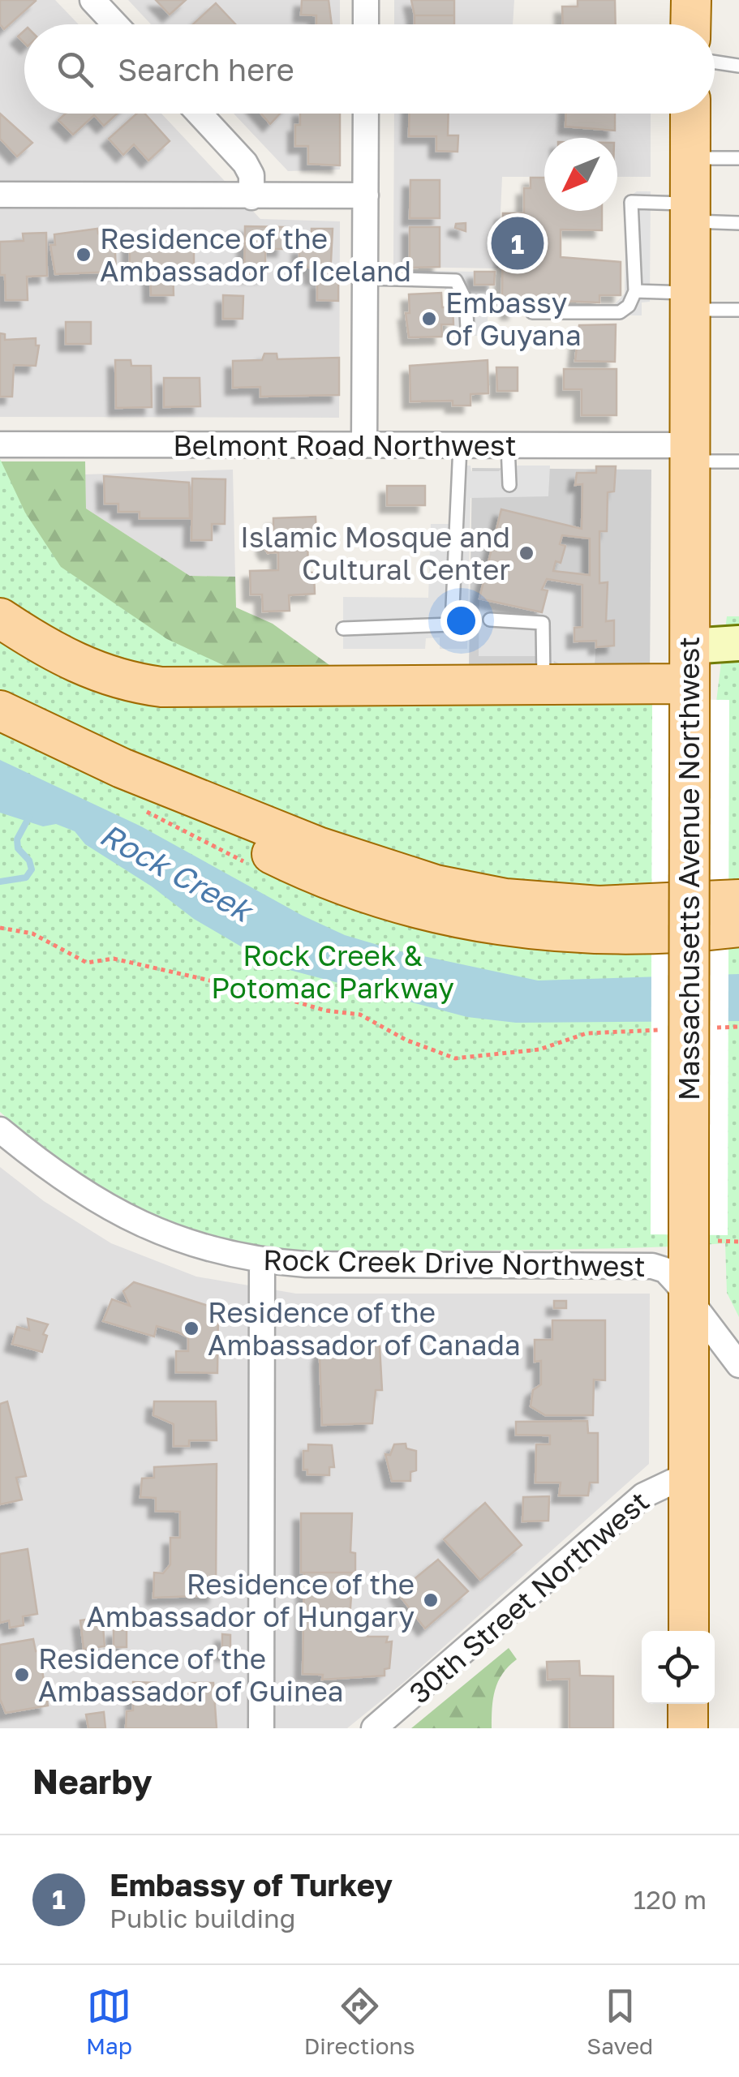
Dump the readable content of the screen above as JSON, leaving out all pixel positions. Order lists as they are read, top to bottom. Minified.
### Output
{"streets":{"main road":["Massachusetts Avenue Northwest"],"street":["Belmont Road Northwest","Rock Creek Drive Northwest","30th Street Northwest"]},"crossings":[["Belmont Road Northwest","Massachusetts Avenue Northwest"],["Massachusetts Avenue Northwest","Rock Creek Drive Northwest"],["Massachusetts Avenue Northwest","30th Street Northwest"]],"water":["Rock Creek"],"parks":["Rock Creek & Potomac Parkway"],"places":["Residence of the Ambassador of Iceland","Embassy of Guyana","Islamic Mosque and Cultural Center","Residence of the Ambassador of Canada","Residence of the Ambassador of Hungary","Residence of the Ambassador of Guinea"],"north":"bottom left","page":{"search":"Search here","pins":"1","heading":"Nearby","list":[{"mark":"1","name":"Embassy of Turkey","note":"Public building","value":"120 m"}],"nav":["Map","Directions","Saved"]}}
